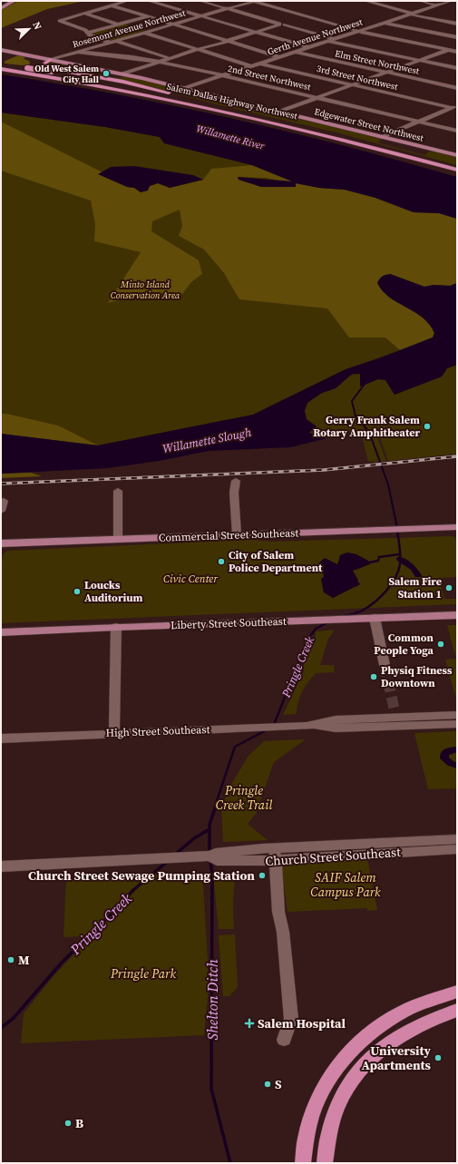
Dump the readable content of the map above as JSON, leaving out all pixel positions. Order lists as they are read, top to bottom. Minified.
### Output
{"streets":{"highway":["Salem Dallas Highway Northwest"],"main road":["Edgewater Street Northwest","Commercial Street Southeast","Liberty Street Southeast"],"street":["Rosemont Avenue Northwest","Gerth Avenue Northwest","Elm Street Northwest","2nd Street Northwest","3rd Street Northwest","High Street Southeast","Church Street Southeast"]},"crossings":[["Rosemont Avenue Northwest","2nd Street Northwest"],["Rosemont Avenue Northwest","Edgewater Street Northwest"],["Gerth Avenue Northwest","Elm Street Northwest"],["Gerth Avenue Northwest","2nd Street Northwest"],["Gerth Avenue Northwest","3rd Street Northwest"],["Gerth Avenue Northwest","Edgewater Street Northwest"]],"water":["Willamette River","Willamette Slough","Pringle Creek","Shelton Ditch"],"parks":["Minto Island Conservation Area","Civic Center","Pringle Creek Trail","SAIF Salem Campus Park","Pringle Park"],"places":{"other":["Old West Salem City Hall","Gerry Frank Salem Rotary Amphitheater","City of Salem Police Department","Salem Fire Station 1","Loucks Auditorium","Common People Yoga","Physiq Fitness Downtown","Church Street Sewage Pumping Station","M","University Apartments","S","B"],"health":["Salem Hospital"]},"north":"top right"}
